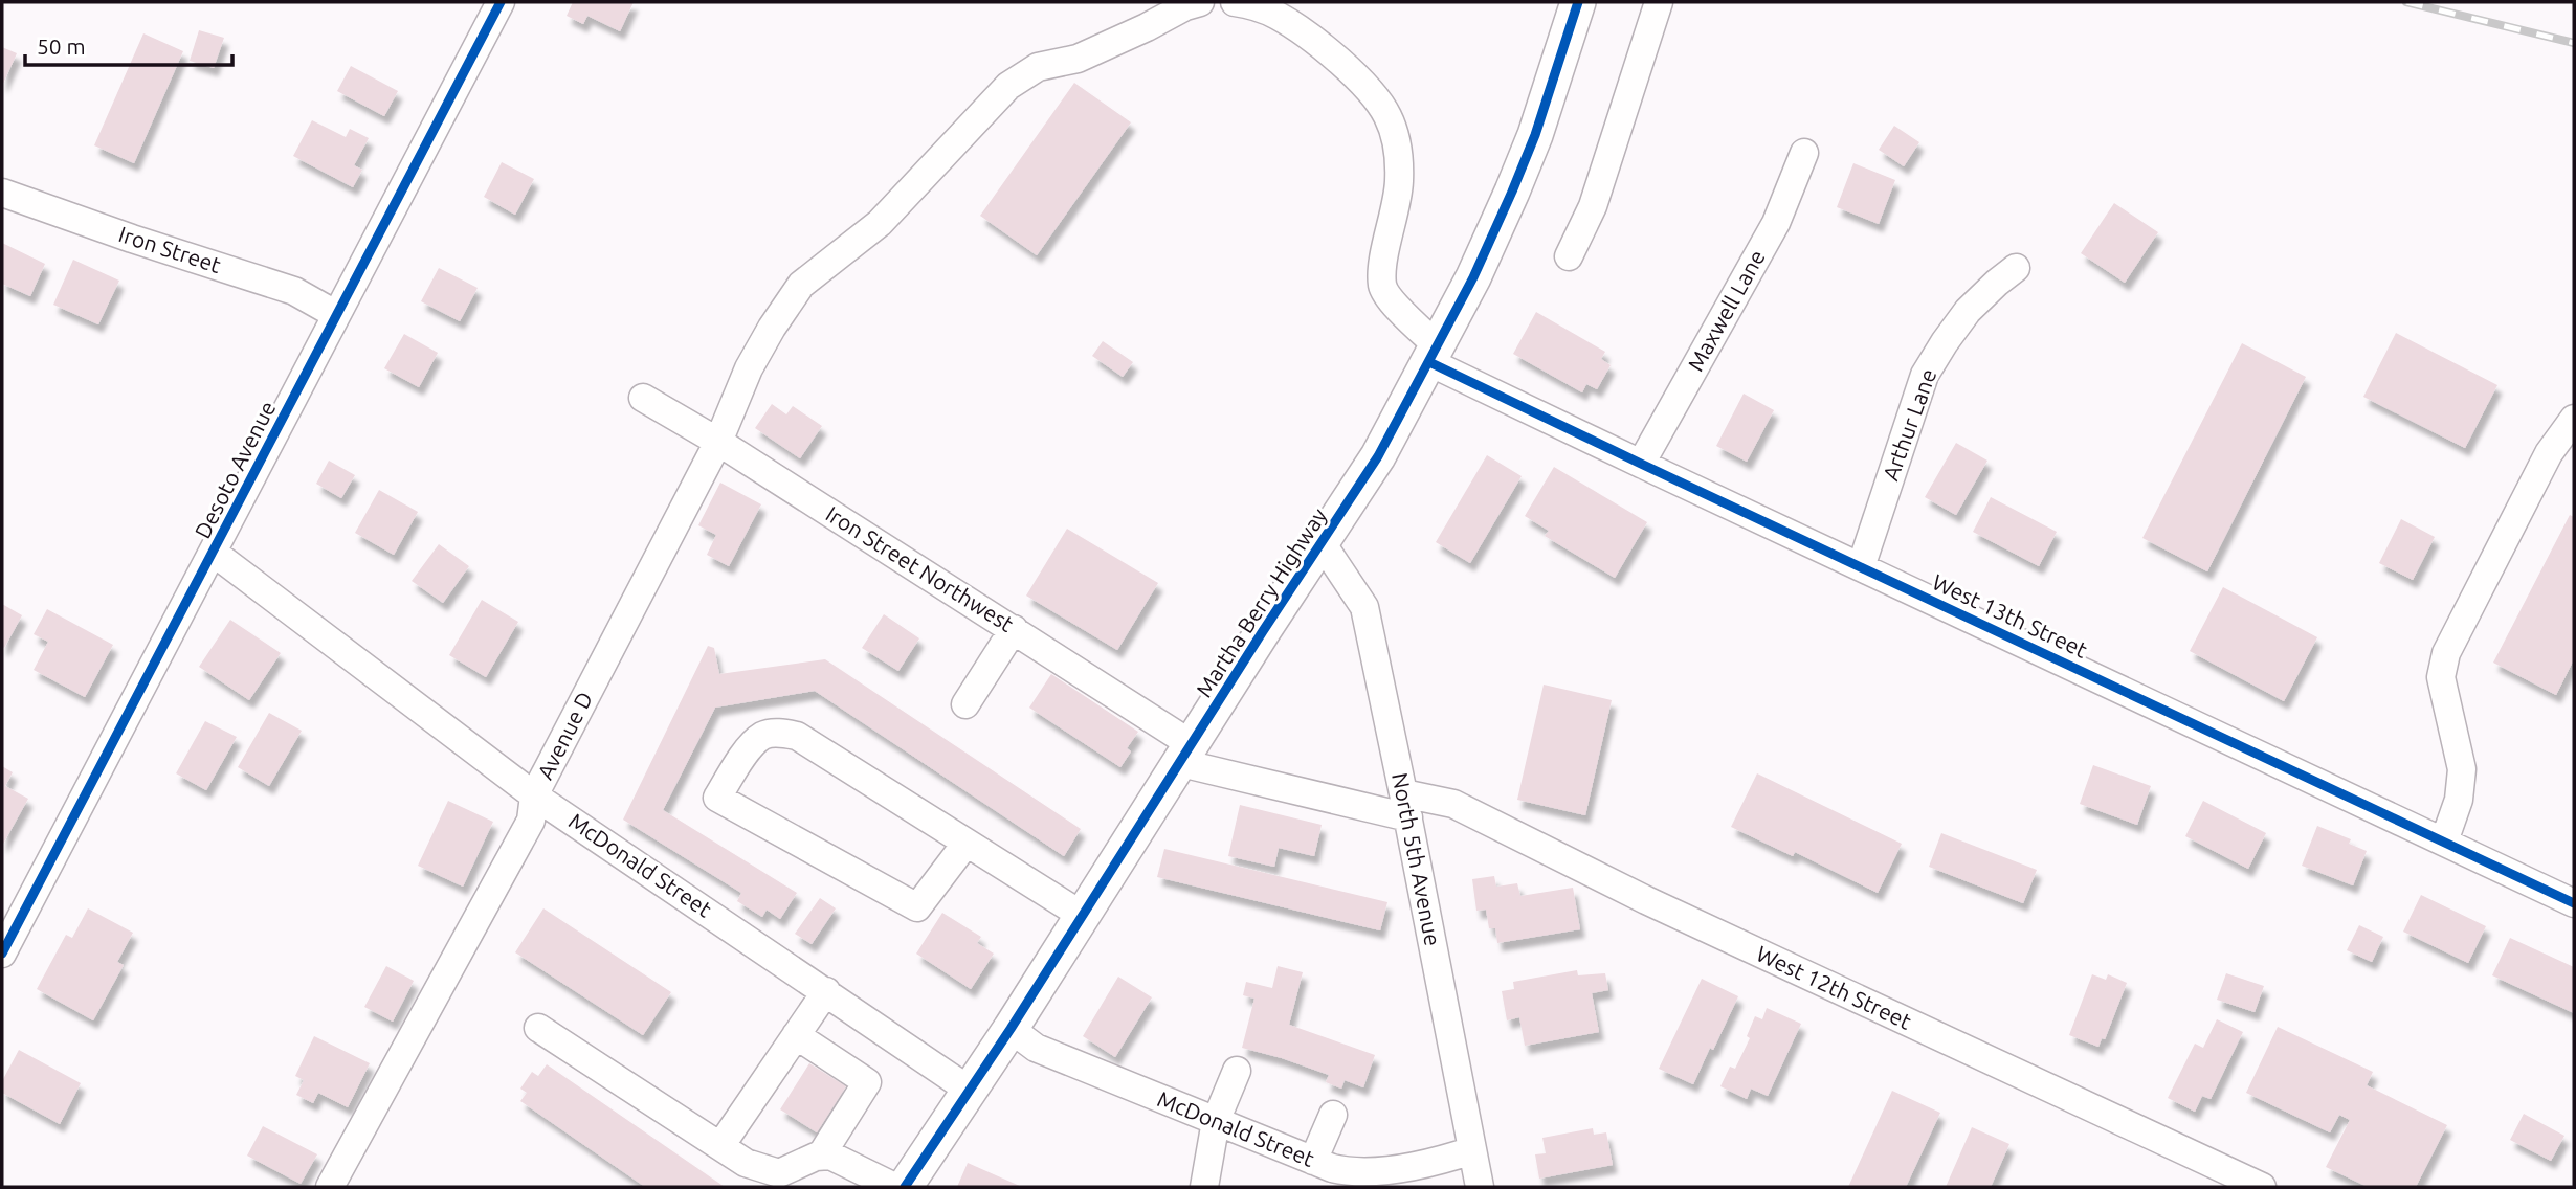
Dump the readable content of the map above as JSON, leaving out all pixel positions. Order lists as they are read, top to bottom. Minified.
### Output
{"streets":{"main road":["Martha Berry Highway"],"street":["Iron Street","Maxwell Lane","Arthur Lane","Desoto Avenue","Iron Street Northwest","West 13th Street","Avenue D","North 5th Avenue","McDonald Street","West 12th Street"]},"crossings":[["Iron Street","Desoto Avenue"],["Maxwell Lane","West 13th Street"],["Arthur Lane","West 13th Street"],["Desoto Avenue","McDonald Street"],["Iron Street Northwest","Martha Berry Highway"],["Iron Street Northwest","Avenue D"],["Iron Street Northwest","North 5th Avenue"],["Iron Street Northwest","West 12th Street"],["Martha Berry Highway","West 13th Street"],["Martha Berry Highway","North 5th Avenue"],["Martha Berry Highway","McDonald Street"],["Avenue D","McDonald Street"],["North 5th Avenue","McDonald Street"],["North 5th Avenue","West 12th Street"]],"scale_bar":"50 m"}
